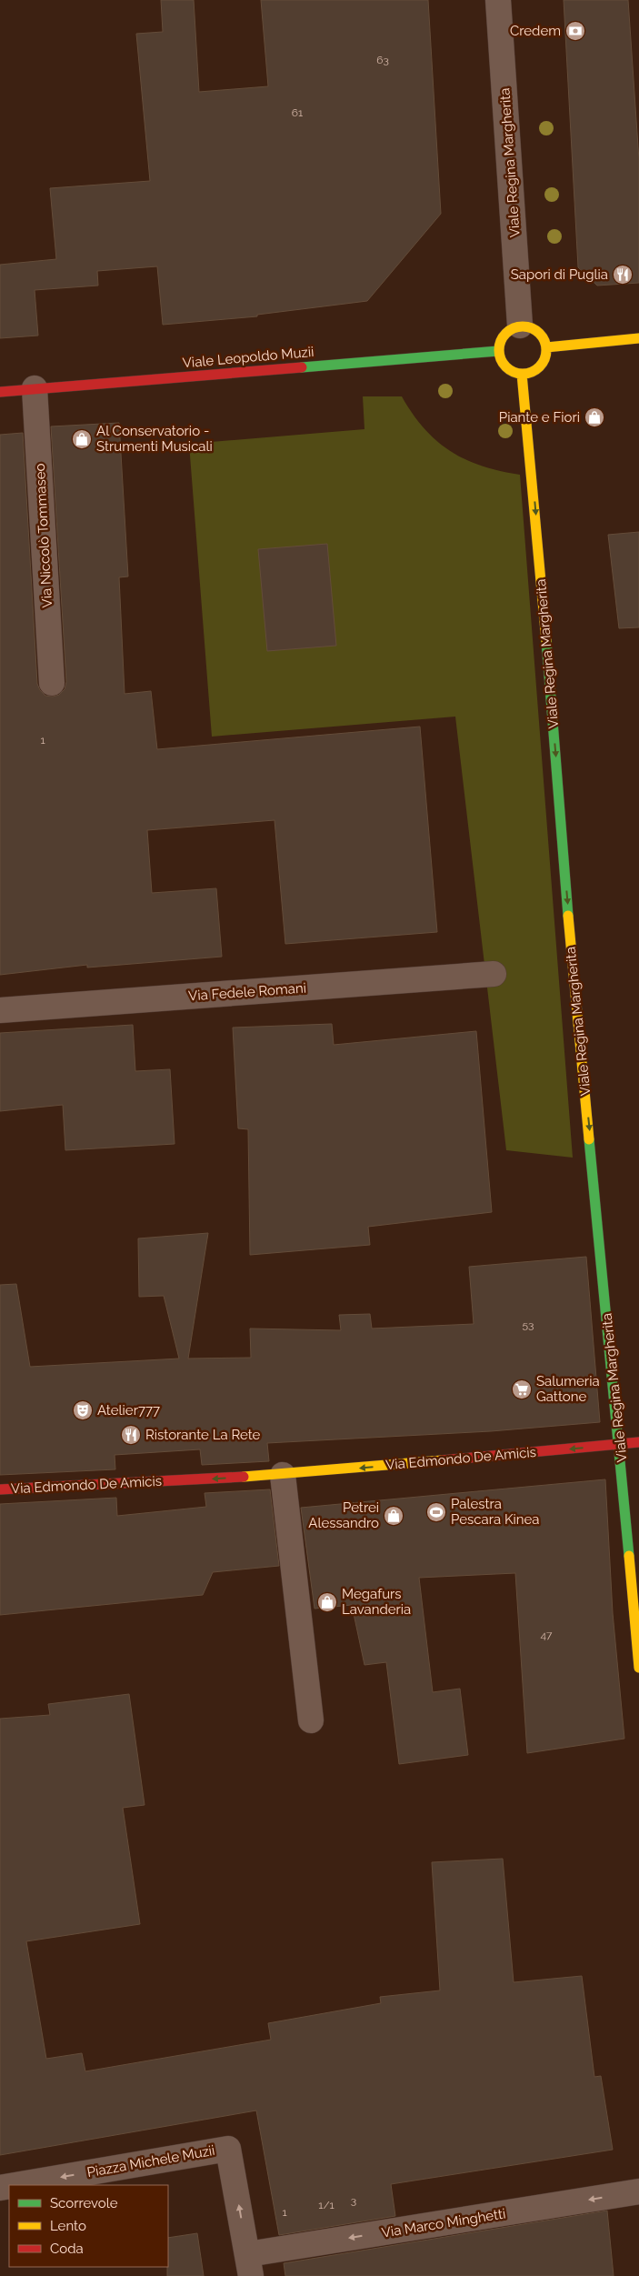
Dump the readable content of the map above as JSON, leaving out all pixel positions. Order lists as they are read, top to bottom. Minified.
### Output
{"streets":{"street":["Viale Regina Margherita","Viale Leopoldo Muzii","Via Niccolò Tommaseo","Via Fedele Romani","Via Edmondo De Amicis","Piazza Michele Muzii","Via Marco Minghetti"]},"crossings":[["Viale Regina Margherita","Viale Leopoldo Muzii"],["Viale Regina Margherita","Via Edmondo De Amicis"],["Viale Leopoldo Muzii","Via Niccolò Tommaseo"],["Piazza Michele Muzii","Via Marco Minghetti"]],"one_way":["Viale Regina Margherita","Via Edmondo De Amicis","Via Marco Minghetti"],"places":{"bank":["Credem"],"restaurant":["Sapori di Puglia","Ristorante La Rete"],"shop":["Piante e Fiori","Al Conservatorio - Strumenti Musicali","Petrei Alessandro","Megafurs Lavanderia"],"supermarket":["Salumeria Gattone"],"theatre":["Atelier777"],"sports":["Palestra Pescara Kinea"]},"house_numbers":["63","61","1","53","47","3","1/1","1"],"legend":["Scorrevole","Lento","Coda"]}
